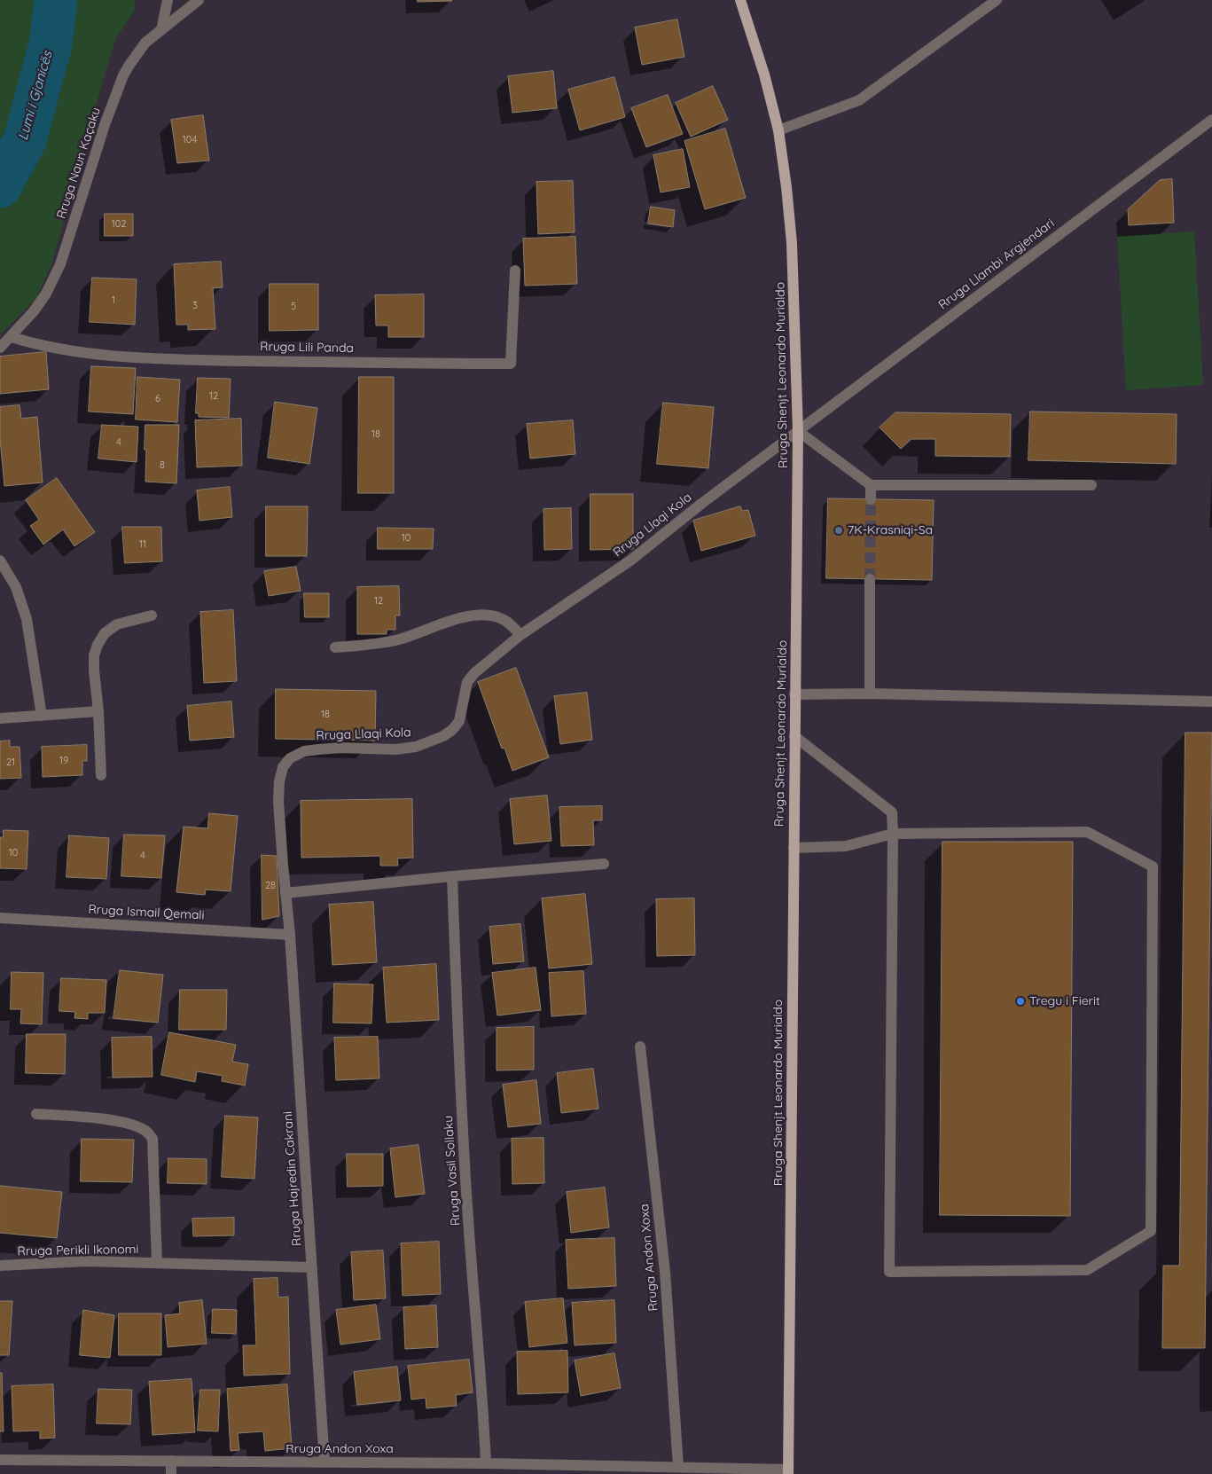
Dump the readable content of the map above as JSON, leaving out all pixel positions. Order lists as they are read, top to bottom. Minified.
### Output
{"streets":{"main road":["Rruga Shenjt Leonardo Murialdo"],"street":["Rruga Naun Kaçaku","Rruga Llambi Argjendari","Rruga Lili Panda","Rruga Llaqi Kola","Rruga Ismail Qemali","Rruga Vasil Sollaku","Rruga Hajredin Cakrani","Rruga Perikli Ikonomi","Rruga Andon Xoxa"]},"crossings":[["Rruga Naun Kaçaku","Rruga Lili Panda"],["Rruga Llambi Argjendari","Rruga Shenjt Leonardo Murialdo"],["Rruga Llambi Argjendari","Rruga Llaqi Kola"],["Rruga Shenjt Leonardo Murialdo","Rruga Llaqi Kola"],["Rruga Shenjt Leonardo Murialdo","Rruga Andon Xoxa"],["Rruga Llaqi Kola","Rruga Hajredin Cakrani"],["Rruga Ismail Qemali","Rruga Hajredin Cakrani"],["Rruga Vasil Sollaku","Rruga Andon Xoxa"],["Rruga Hajredin Cakrani","Rruga Perikli Ikonomi"],["Rruga Hajredin Cakrani","Rruga Andon Xoxa"]],"water":["Lumi i Gjanicës"],"places":["7K-Krasniqi-Sa","Tregu i Fierit"],"house_numbers":["104","102","1","3","5","12","6","18","4","8","10","11","12","18","19","21","10","4","28"]}
